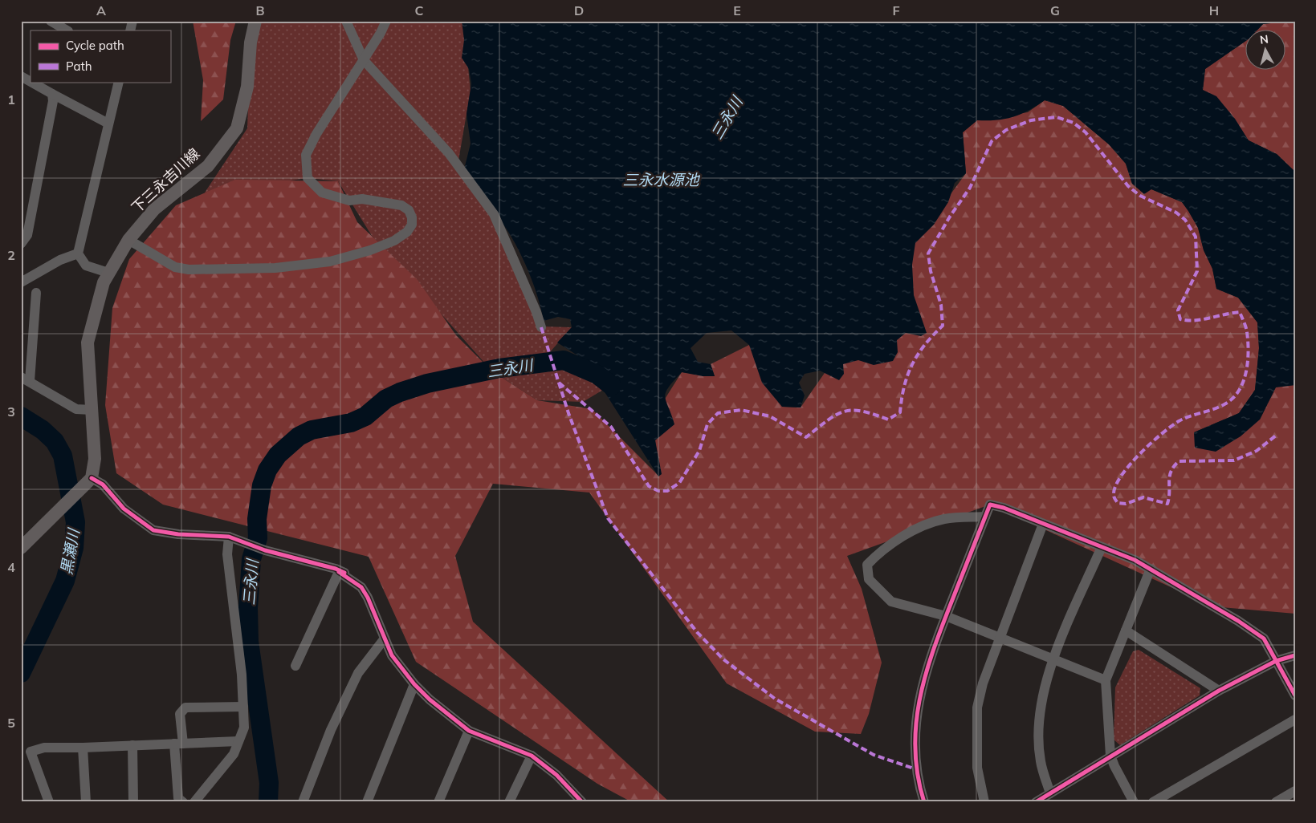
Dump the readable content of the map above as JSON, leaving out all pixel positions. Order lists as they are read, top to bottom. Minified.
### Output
{"streets":{"main road":["下三永吉川線"]},"water":["三永川","三永水源池","黒瀬川"],"legend":["Cycle path","Path"],"north":"top","grid":{"columns":["A","B","C","D","E","F","G","H"],"rows":["1","2","3","4","5"]}}
